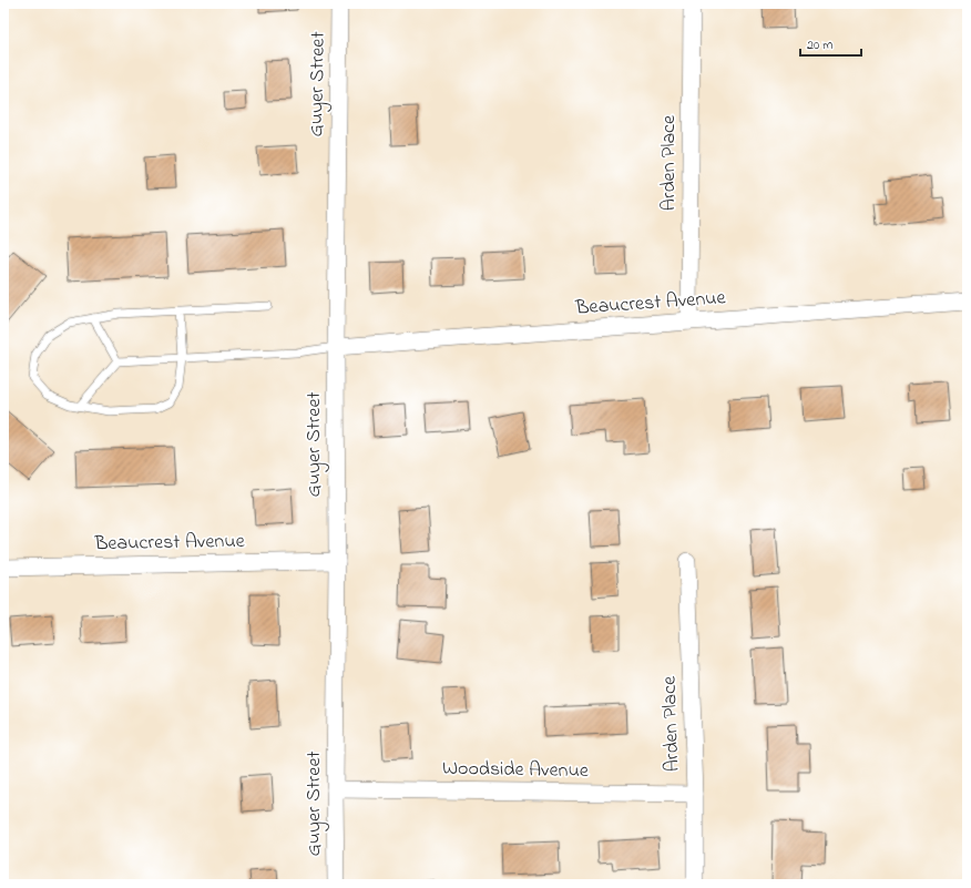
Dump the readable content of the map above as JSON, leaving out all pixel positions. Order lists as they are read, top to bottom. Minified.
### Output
{"streets":{"street":["Guyer Street","Arden Place","Beaucrest Avenue","Woodside Avenue"]},"crossings":[["Guyer Street","Beaucrest Avenue"],["Guyer Street","Woodside Avenue"],["Arden Place","Beaucrest Avenue"],["Arden Place","Woodside Avenue"]],"scale_bar":"20 m"}
